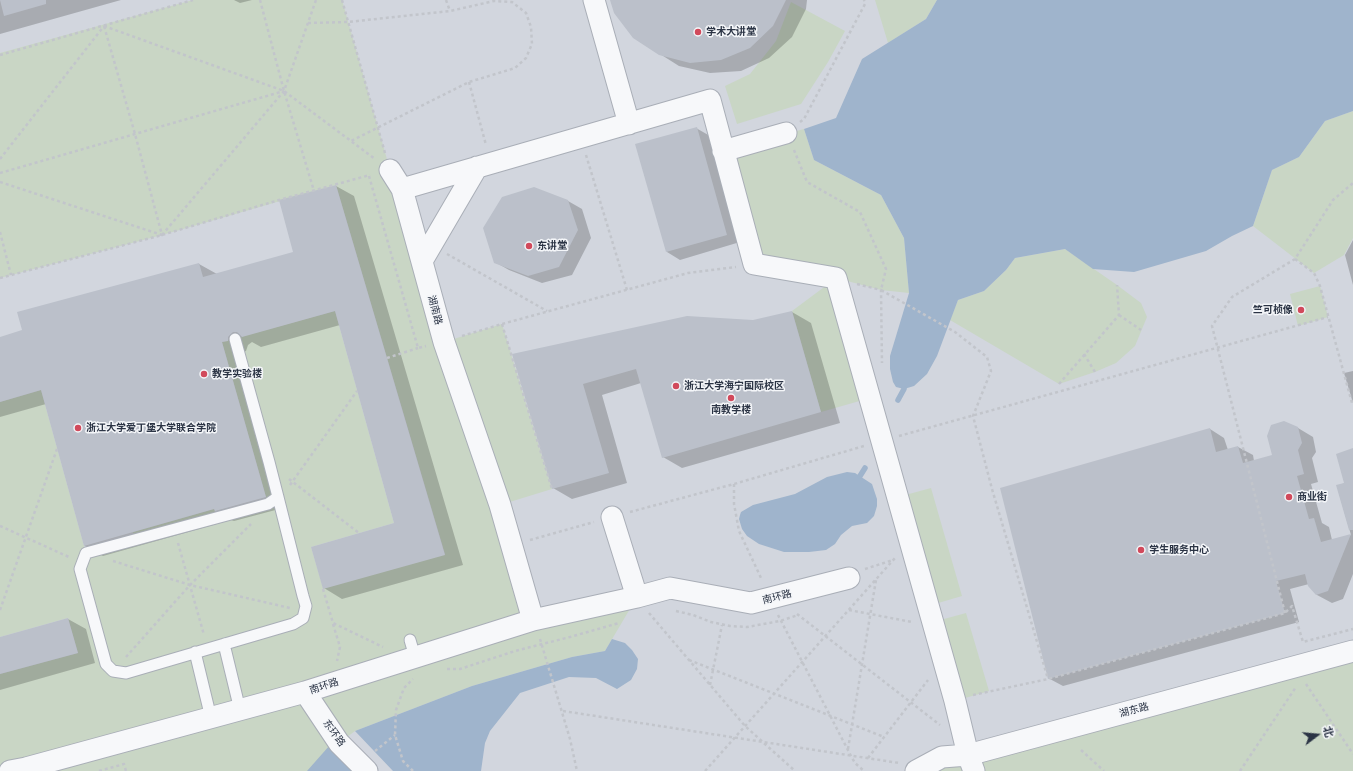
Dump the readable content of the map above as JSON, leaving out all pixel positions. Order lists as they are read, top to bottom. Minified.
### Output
{"streets":{"street":["湖南路","南环路","湖东路","东环路"]},"crossings":[["湖南路","南环路"],["南环路","东环路"]],"places":["学术大讲堂","东讲堂","竺可桢像","教学实验楼","浙江大学海宁国际校区","南教学楼","浙江大学爱丁堡大学联合学院","商业街","学生服务中心"],"north":"right"}
